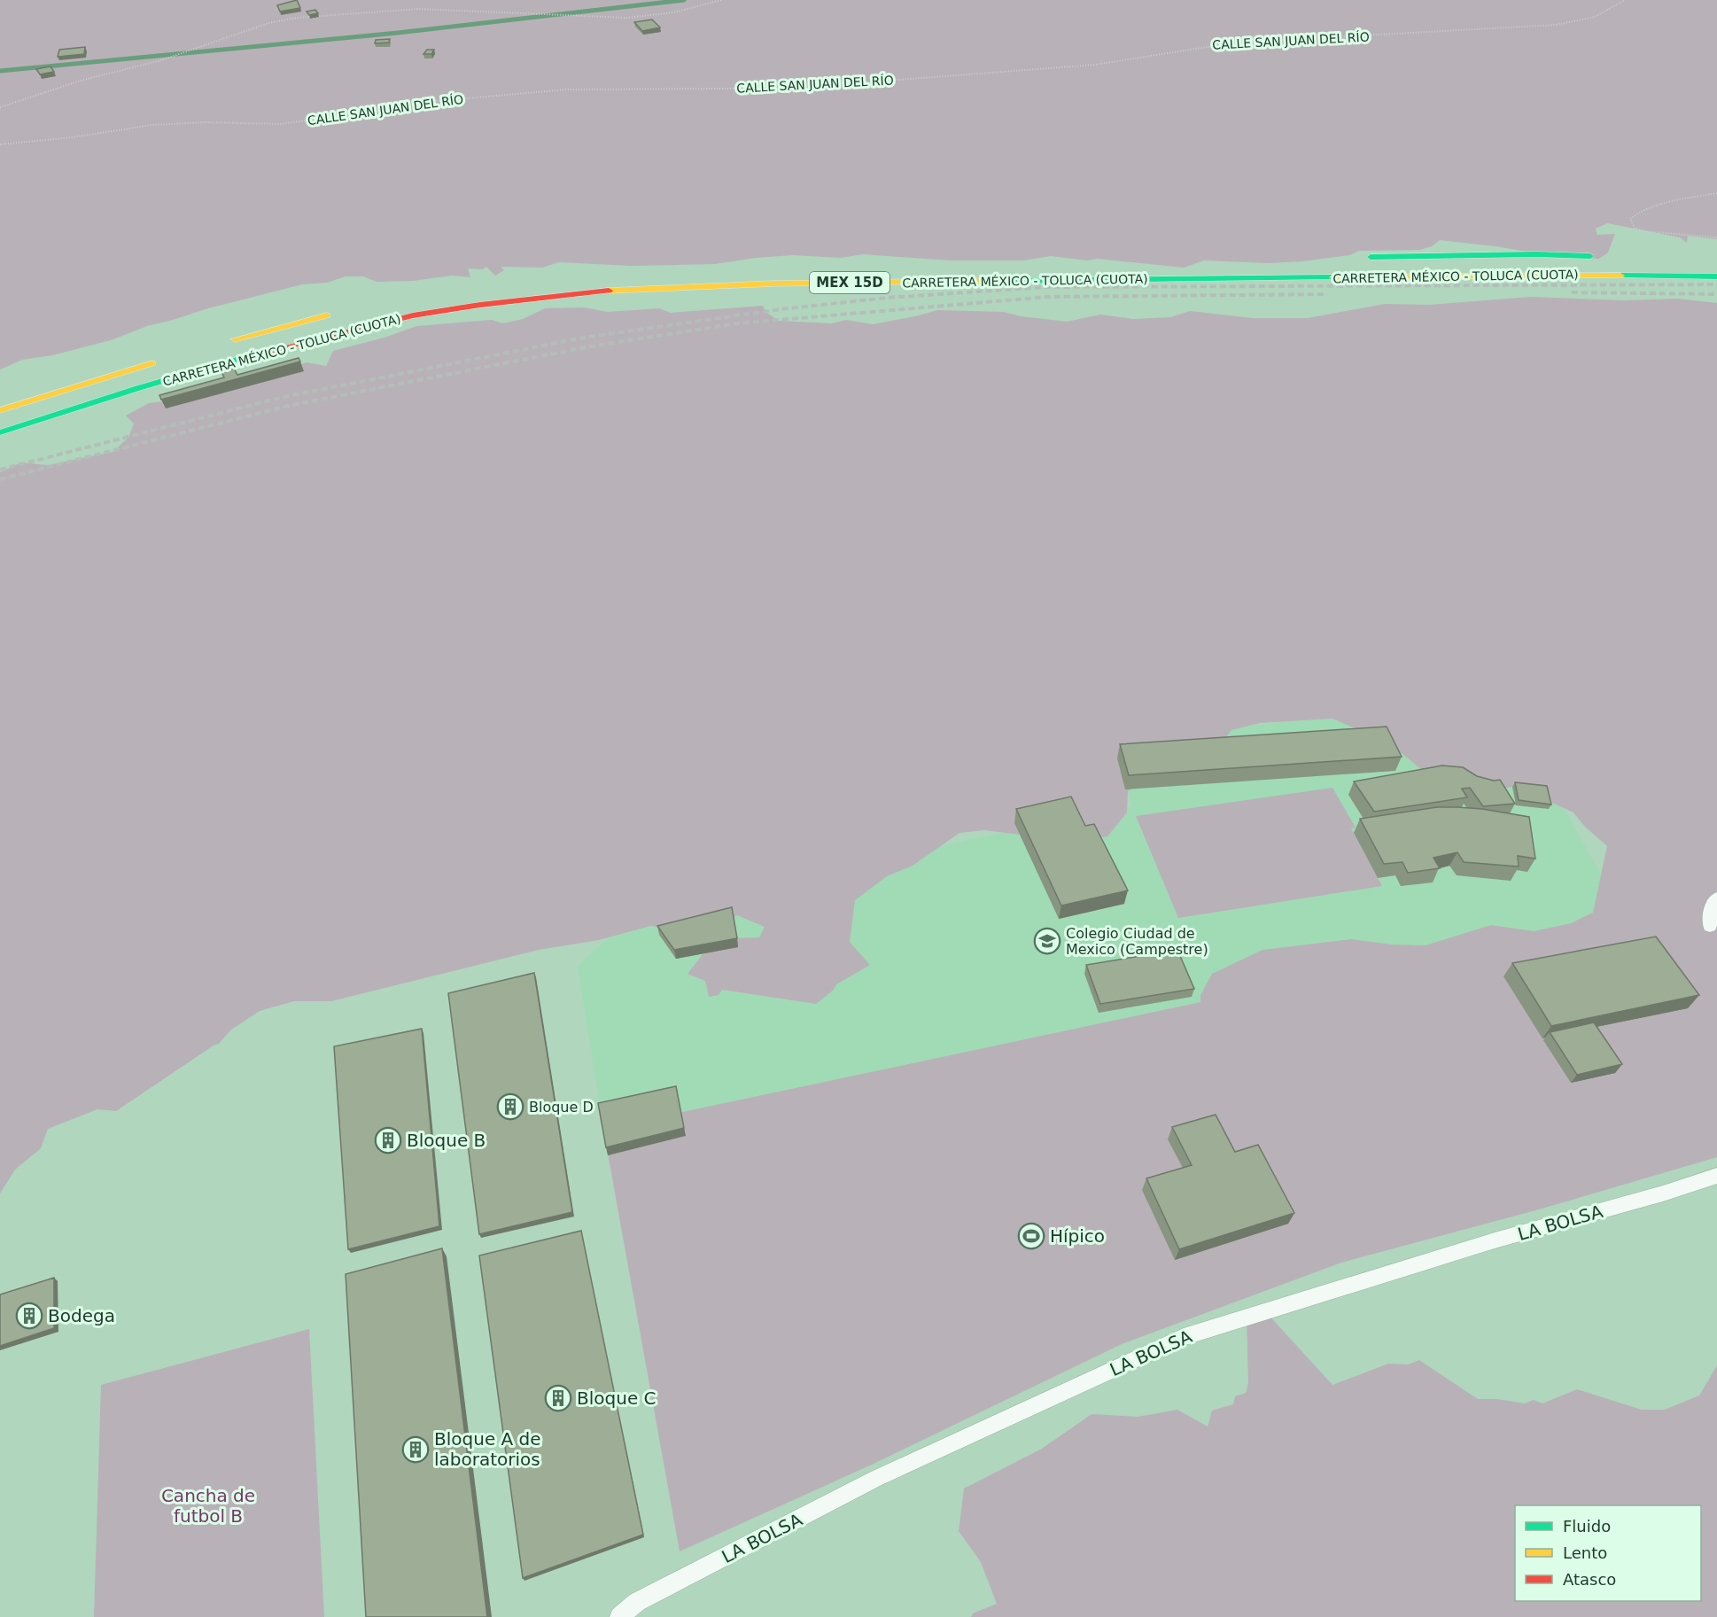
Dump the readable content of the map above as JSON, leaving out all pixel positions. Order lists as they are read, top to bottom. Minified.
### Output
{"streets":{"highway":["CARRETERA MÉXICO - TOLUCA (CUOTA)","MEX 15D"],"lane":["LA BOLSA"],"path":["CALLE SAN JUAN DEL RÍO"]},"parks":["Cancha de futbol B"],"places":{"school or university":["Colegio Ciudad de Mexico (Campestre)"],"building":["Bloque D","Bloque B","Bodega","Bloque C","Bloque A de laboratorios"],"sports":["Hípico"]},"legend":["Fluido","Lento","Atasco"]}
